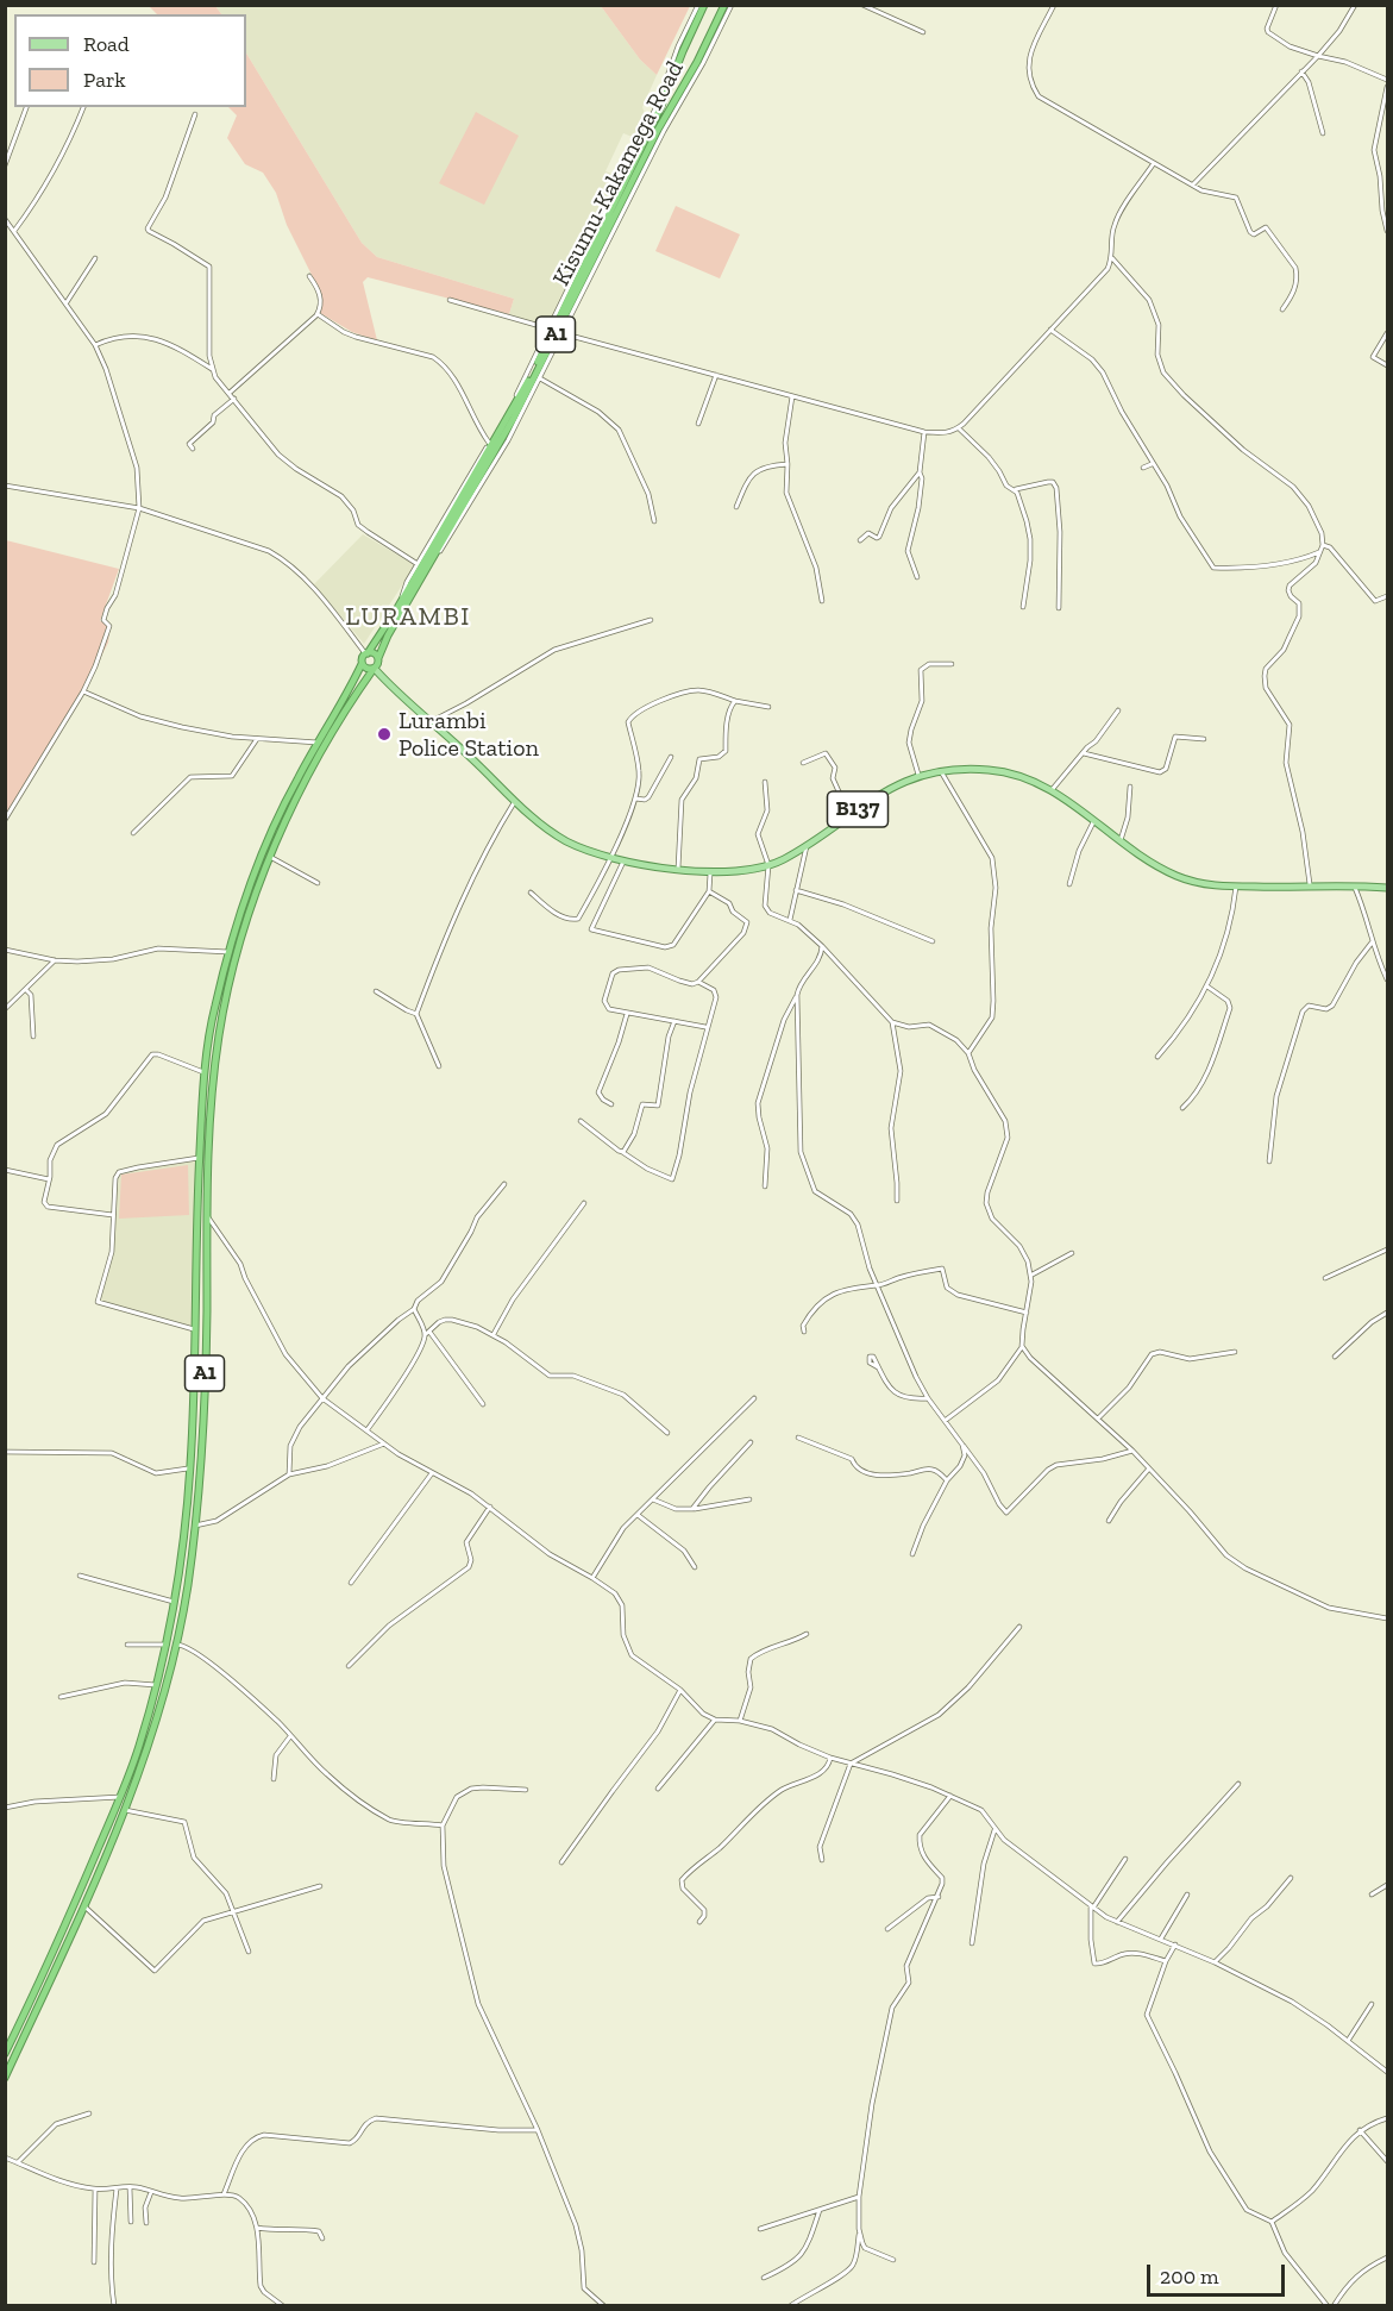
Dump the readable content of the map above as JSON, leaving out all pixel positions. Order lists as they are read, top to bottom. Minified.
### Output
{"streets":{"highway":["Kisumu-Kakamega Road","A1"],"main road":["B137"]},"crossings":[["Kisumu-Kakamega Road","A1"],["Kisumu-Kakamega Road","B137"],["A1","B137"]],"districts":["LURAMBI"],"places":["Lurambi Police Station"],"legend":["Road","Park"],"scale_bar":"200 m"}
